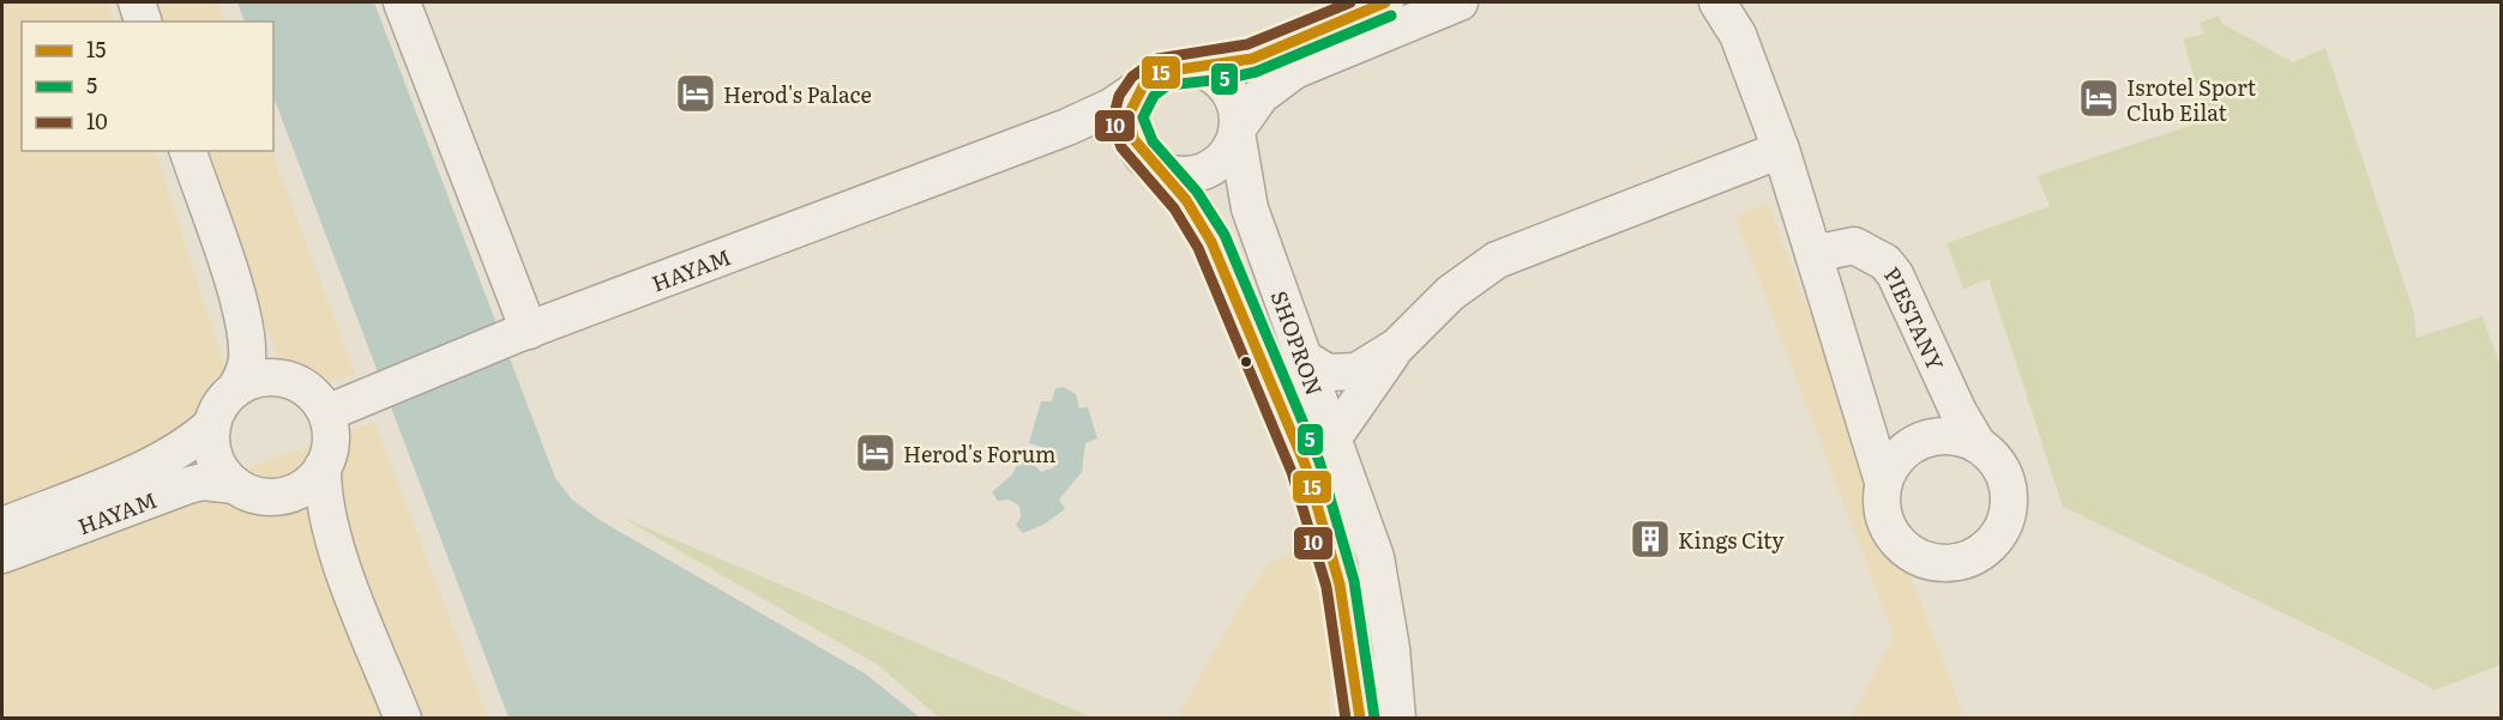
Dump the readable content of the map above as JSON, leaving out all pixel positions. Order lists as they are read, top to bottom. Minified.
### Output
{"streets":{"street":["HAYAM","PIESTANY","SHOPRON"]},"crossings":[["HAYAM","SHOPRON"]],"places":{"hotel":["Herod's Palace","Isrotel Sport Club Eilat","Herod's Forum"],"building":["Kings City"]},"lines":["transit line 15","transit line 10","transit line 5"],"legend":["15","5","10"]}
